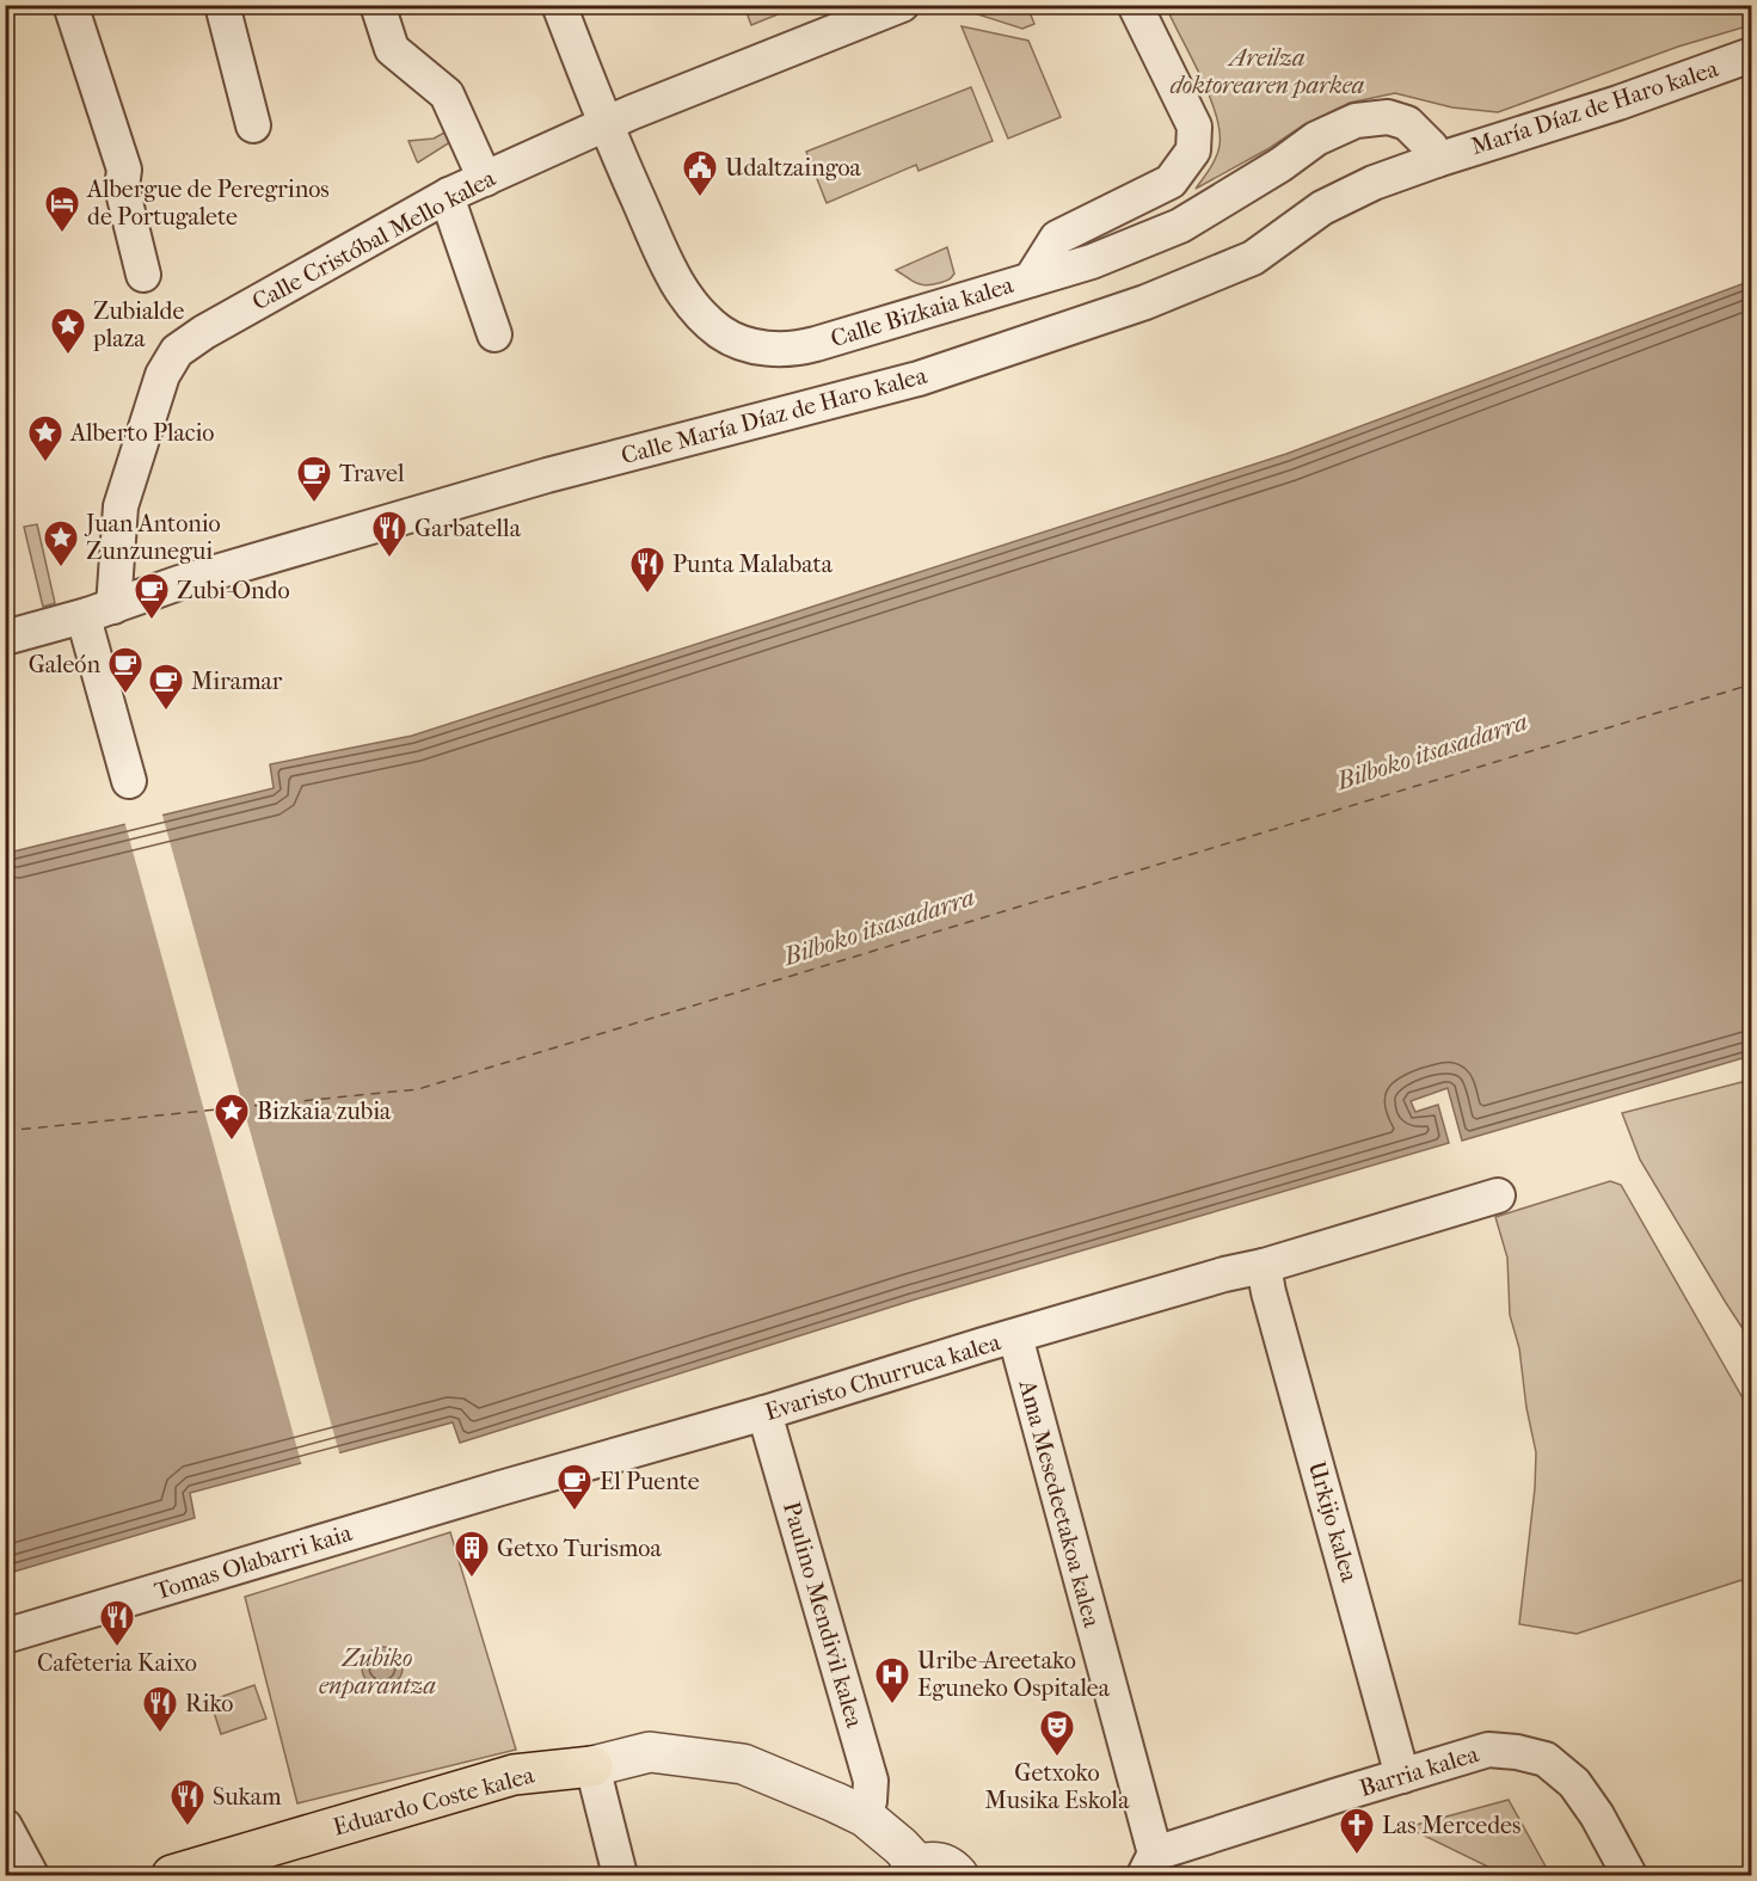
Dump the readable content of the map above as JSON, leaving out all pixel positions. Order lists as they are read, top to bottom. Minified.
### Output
{"streets":{"main road":["Eduardo Coste kalea"],"street":["María Díaz de Haro kalea","Calle Cristóbal Mello kalea","Calle Bizkaia kalea","Calle María Díaz de Haro kalea","Evaristo Churruca kalea","Ama Mesedeetakoa kalea","Urkijo kalea","Tomas Olabarri kaia","Paulino Mendivil kalea","Barria kalea"]},"crossings":[["María Díaz de Haro kalea","Calle Bizkaia kalea"],["María Díaz de Haro kalea","Calle María Díaz de Haro kalea"],["Calle Cristóbal Mello kalea","Calle Bizkaia kalea"],["Calle Cristóbal Mello kalea","Calle María Díaz de Haro kalea"],["Calle Bizkaia kalea","Calle María Díaz de Haro kalea"],["Evaristo Churruca kalea","Ama Mesedeetakoa kalea"],["Evaristo Churruca kalea","Urkijo kalea"],["Evaristo Churruca kalea","Tomas Olabarri kaia"],["Evaristo Churruca kalea","Paulino Mendivil kalea"],["Ama Mesedeetakoa kalea","Barria kalea"],["Urkijo kalea","Barria kalea"]],"water":["Bilboko itsasadarra"],"parks":["Areilza doktorearen parkea","Zubiko enparantza"],"places":{"public building":["Udaltzaingoa"],"hotel":["Albergue de Peregrinos de Portugalete"],"place":["Zubialde plaza","Alberto Placio","Juan Antonio Zunzunegui","Bizkaia zubia"],"cafe":["Travel","Zubi-Ondo","Galeón","Miramar","El Puente"],"restaurant":["Garbatella","Punta Malabata","Cafeteria Kaixo","Riko","Sukam"],"building":["Getxo Turismoa"],"hospital":["Uribe-Areetako Eguneko Ospitalea"],"theatre":["Getxoko Musika Eskola"],"church":["Las Mercedes"]}}
